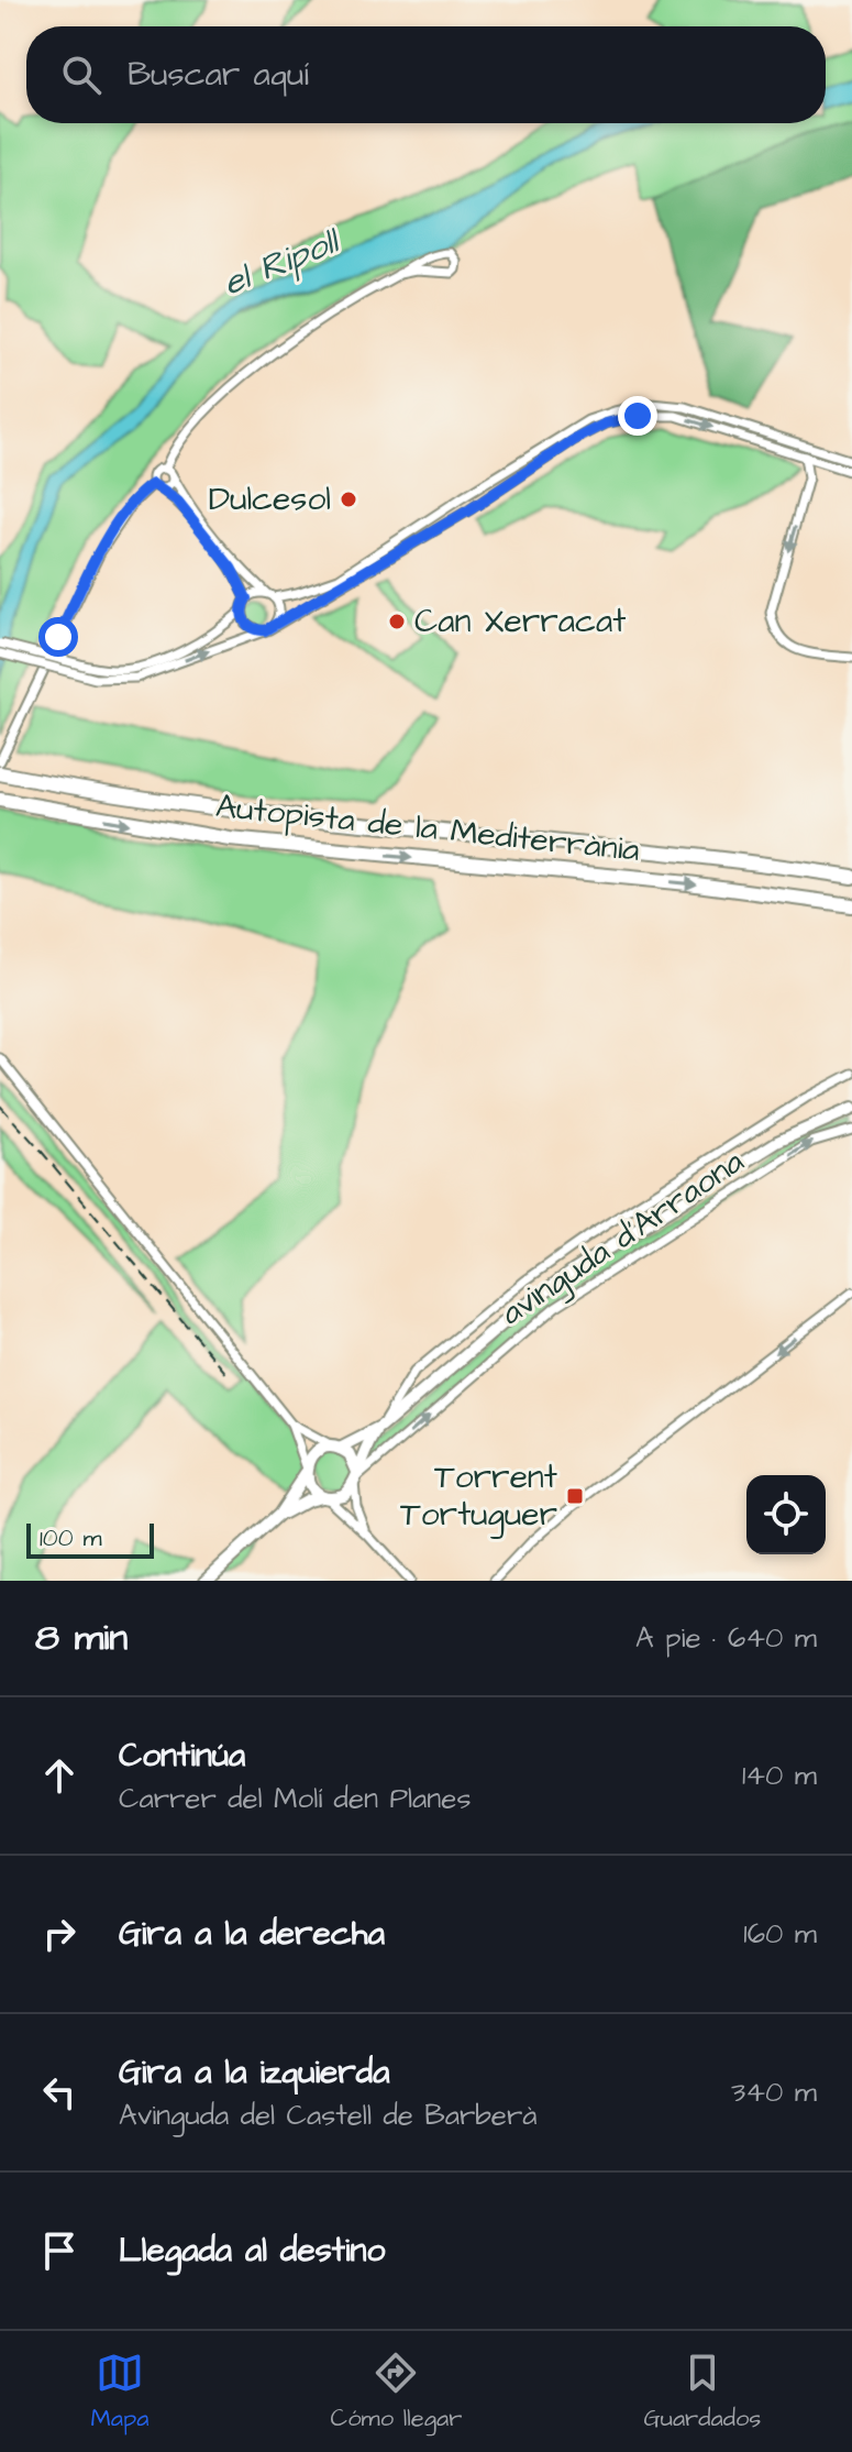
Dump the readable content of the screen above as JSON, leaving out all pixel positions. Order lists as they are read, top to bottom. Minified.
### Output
{"streets":{"highway":["Autopista de la Mediterrània"],"street":["avinguda d'Arraona"]},"water":["el Ripoll"],"places":{"other":["Dulcesol","Can Xerracat"],"transit":["Torrent Tortuguer"]},"scale_bar":"100 m","page":{"search":"Buscar aquí","scale":"100 m","heading":["8 min","A pie · 640 m"],"list":[["Continúa","Carrer del Molí den Planes","140 m"],["Gira a la derecha","160 m"],["Gira a la izquierda","Avinguda del Castell de Barberà","340 m"],"Llegada al destino"],"nav":["Mapa","Cómo llegar","Guardados"]}}
